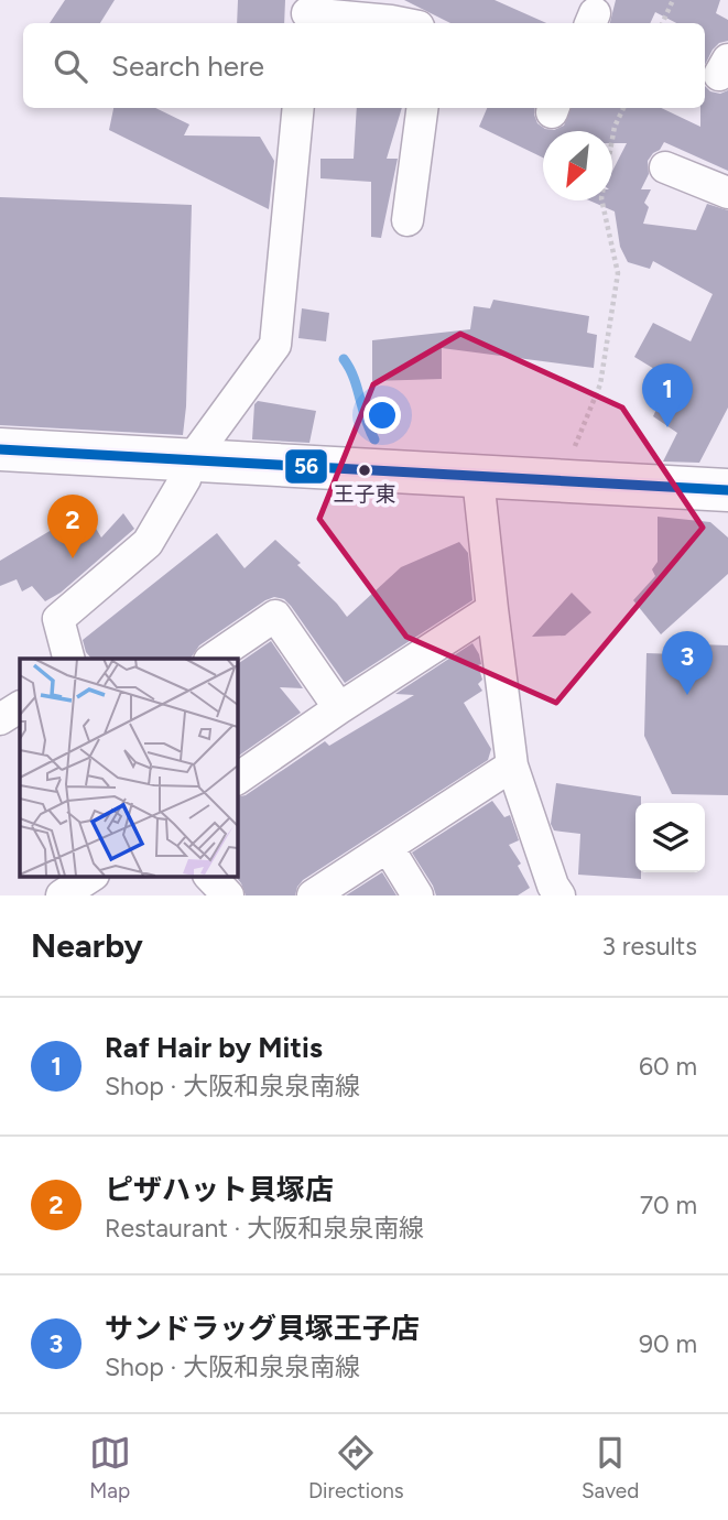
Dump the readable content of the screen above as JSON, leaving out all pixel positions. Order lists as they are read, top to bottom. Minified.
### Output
{"places":["王子東"],"lines":["transit line 56"],"north":"bottom left","page":{"search":"Search here","pins":["1","2","3"],"heading":["Nearby","3 results"],"list":[{"mark":"1","name":"Raf Hair by Mitis","note":"Shop · 大阪和泉泉南線","value":"60 m"},{"mark":"2","name":"ピザハット貝塚店","note":"Restaurant · 大阪和泉泉南線","value":"70 m"},{"mark":"3","name":"サンドラッグ貝塚王子店","note":"Shop · 大阪和泉泉南線","value":"90 m"}],"nav":["Map","Directions","Saved"]}}
